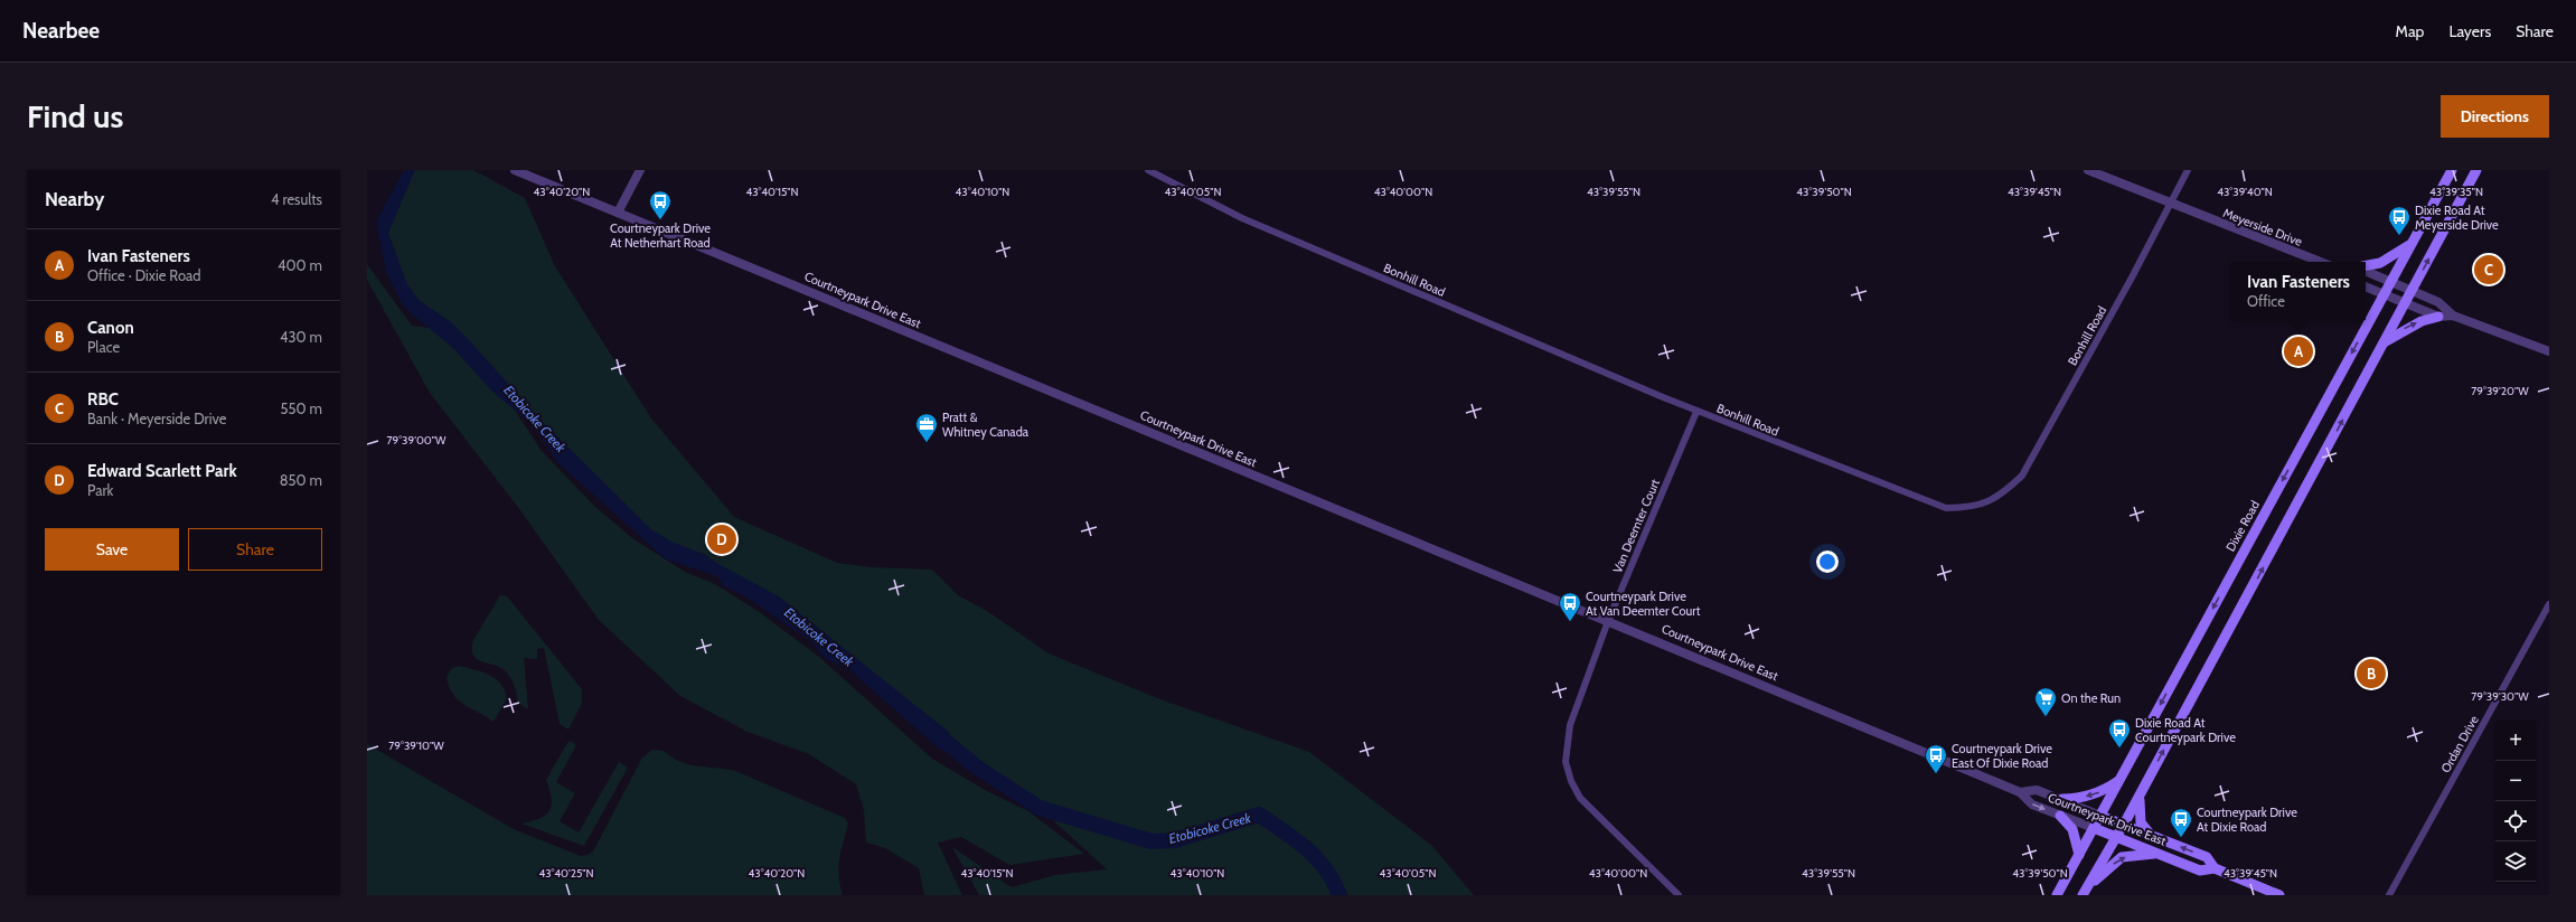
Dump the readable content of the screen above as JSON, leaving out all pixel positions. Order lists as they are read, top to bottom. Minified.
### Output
{"streets":{"main road":["Courtneypark Drive East","Dixie Road"],"street":["Meyerside Drive","Bonhill Road","Van Deemter Court","Ordan Drive"]},"crossings":[["Meyerside Drive","Bonhill Road"],["Bonhill Road","Van Deemter Court"],["Courtneypark Drive East","Van Deemter Court"],["Courtneypark Drive East","Dixie Road"]],"water":["Etobicoke Creek"],"places":{"bus stop":["Courtneypark Drive At Netherhart Road","Dixie Road At Meyerside Drive","Courtneypark Drive At Van Deemter Court","Dixie Road At Courtneypark Drive","Courtneypark Drive East Of Dixie Road","Courtneypark Drive At Dixie Road"],"office":["Pratt & Whitney Canada"],"supermarket":["On the Run"]},"page":{"header":"Nearbee","nav":["Map","Layers","Share"],"buttons":["Directions",["Save","Share"]],"title":"Find us","heading":["Nearby","4 results"],"list":[{"mark":"A","name":"Ivan Fasteners","note":"Office · Dixie Road","value":"400 m"},{"mark":"B","name":"Canon","note":"Place","value":"430 m"},{"mark":"C","name":"RBC","note":"Bank · Meyerside Drive","value":"550 m"},{"mark":"D","name":"Edward Scarlett Park","note":"Park","value":"850 m"}],"pins":["C","A","D","B"],"popup":["Ivan Fasteners","Office"],"map_buttons":["+","−"]},"coordinates":["43°40'20\"N","43°40'15\"N","43°40'10\"N","43°40'05\"N","43°40'00\"N","43°39'55\"N","43°39'50\"N","43°39'45\"N","43°39'40\"N","43°39'35\"N","79°39'20\"W","79°39'00\"W","79°39'30\"W","79°39'10\"W","43°40'25\"N"]}
